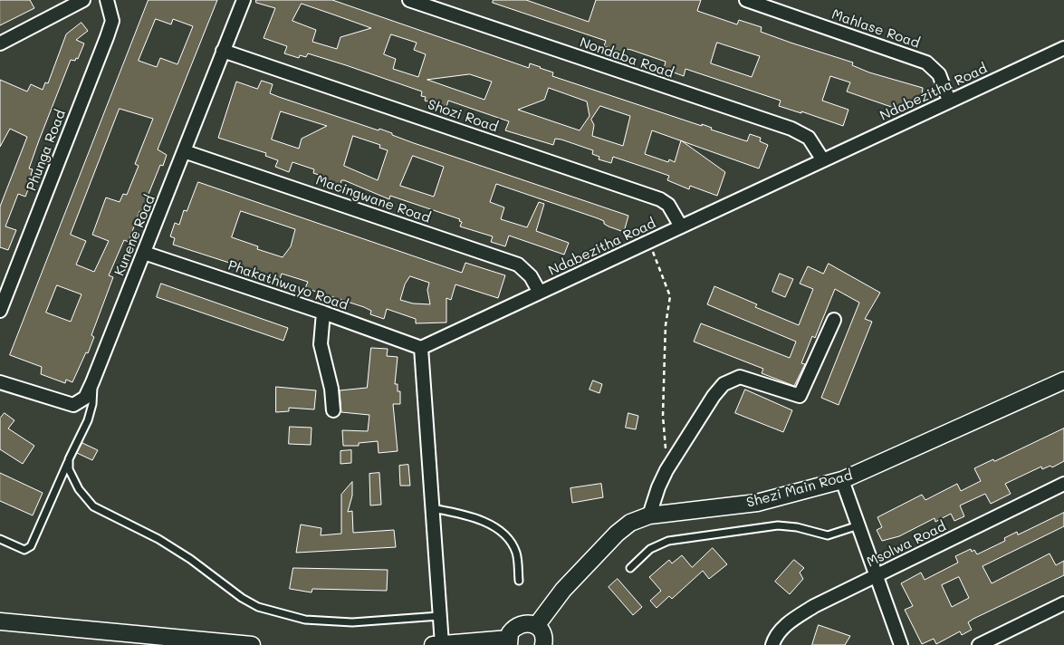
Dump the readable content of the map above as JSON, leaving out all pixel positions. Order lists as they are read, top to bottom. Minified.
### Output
{"streets":{"street":["Mahlase Road","Nondaba Road","Ndabezitha Road","Shozi Road","Phunga Road","Macingwane Road","Kunene Road","Phakathwayo Road","Shezi Main Road","Msolwa Road"]},"crossings":[["Mahlase Road","Ndabezitha Road"],["Nondaba Road","Ndabezitha Road"],["Ndabezitha Road","Shozi Road"],["Ndabezitha Road","Macingwane Road"],["Ndabezitha Road","Phakathwayo Road"],["Shozi Road","Kunene Road"],["Macingwane Road","Kunene Road"],["Kunene Road","Phakathwayo Road"]]}
